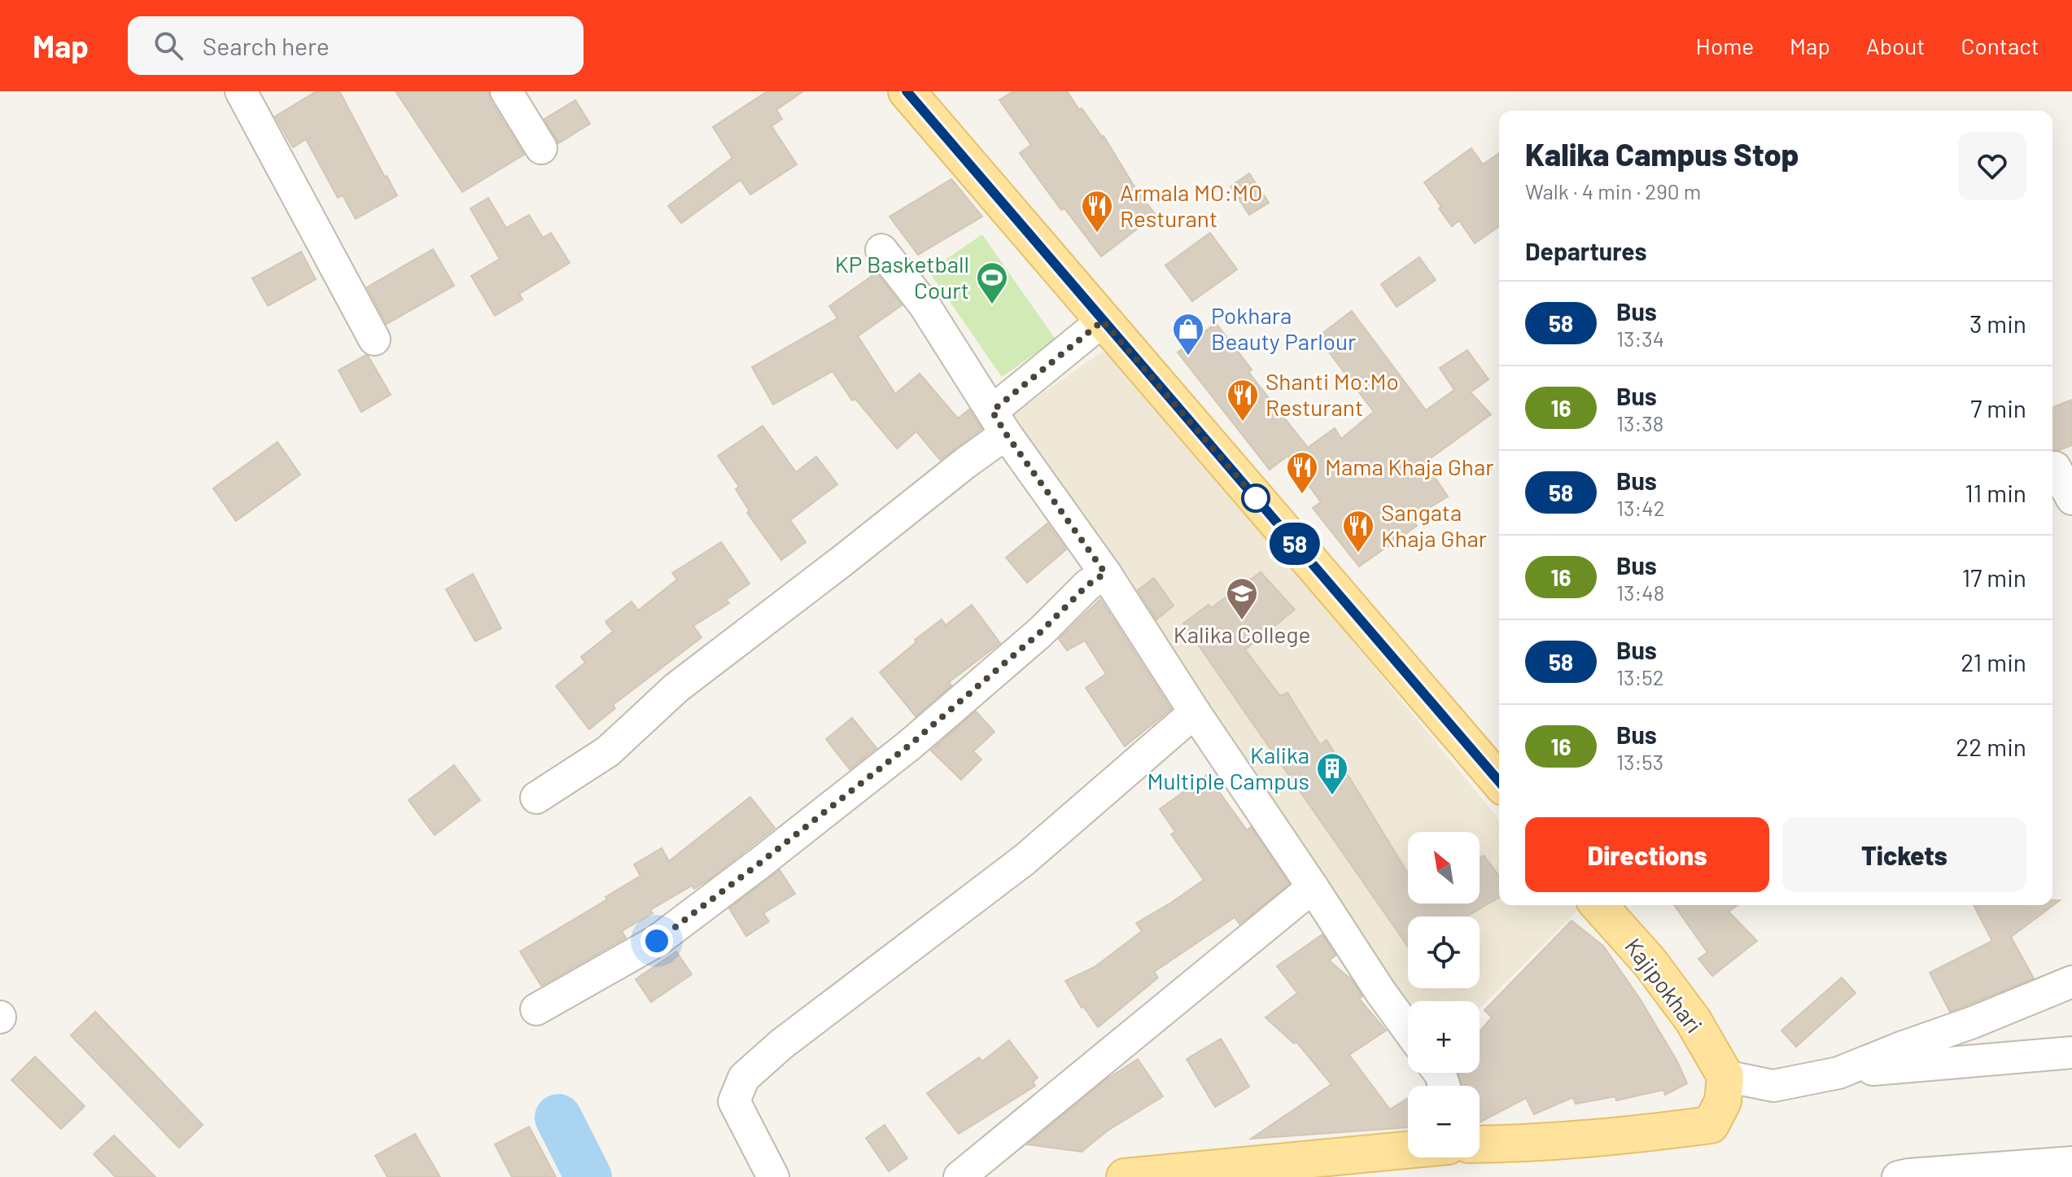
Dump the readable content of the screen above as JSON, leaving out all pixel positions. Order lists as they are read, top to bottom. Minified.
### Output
{"streets":{"main road":["Kajipokhari"]},"places":{"restaurant":["Armala MO:MO Resturant","Shanti Mo:Mo Resturant","Mama Khaja Ghar","Sangata Khaja Ghar"],"sports":["KP Basketball Court"],"shop":["Pokhara Beauty Parlour"],"school or university":["Kalika College"],"building":["Kalika Multiple Campus"]},"lines":["bus line 58"],"north":"top left","page":{"header":"Map","search":"Search here","nav":["Home","Map","About","Contact"],"on_map":"58","heading":[["Kalika Campus Stop","Walk · 4 min · 290 m"],"Departures"],"list":[{"mark":"58","name":"Bus","note":"13:34","value":"3 min"},{"mark":"16","name":"Bus","note":"13:38","value":"7 min"},{"mark":"58","name":"Bus","note":"13:42","value":"11 min"},{"mark":"16","name":"Bus","note":"13:48","value":"17 min"},{"mark":"58","name":"Bus","note":"13:52","value":"21 min"},{"mark":"16","name":"Bus","note":"13:53","value":"22 min"}],"buttons":["Directions","Tickets"],"map_buttons":["+","−"]}}
